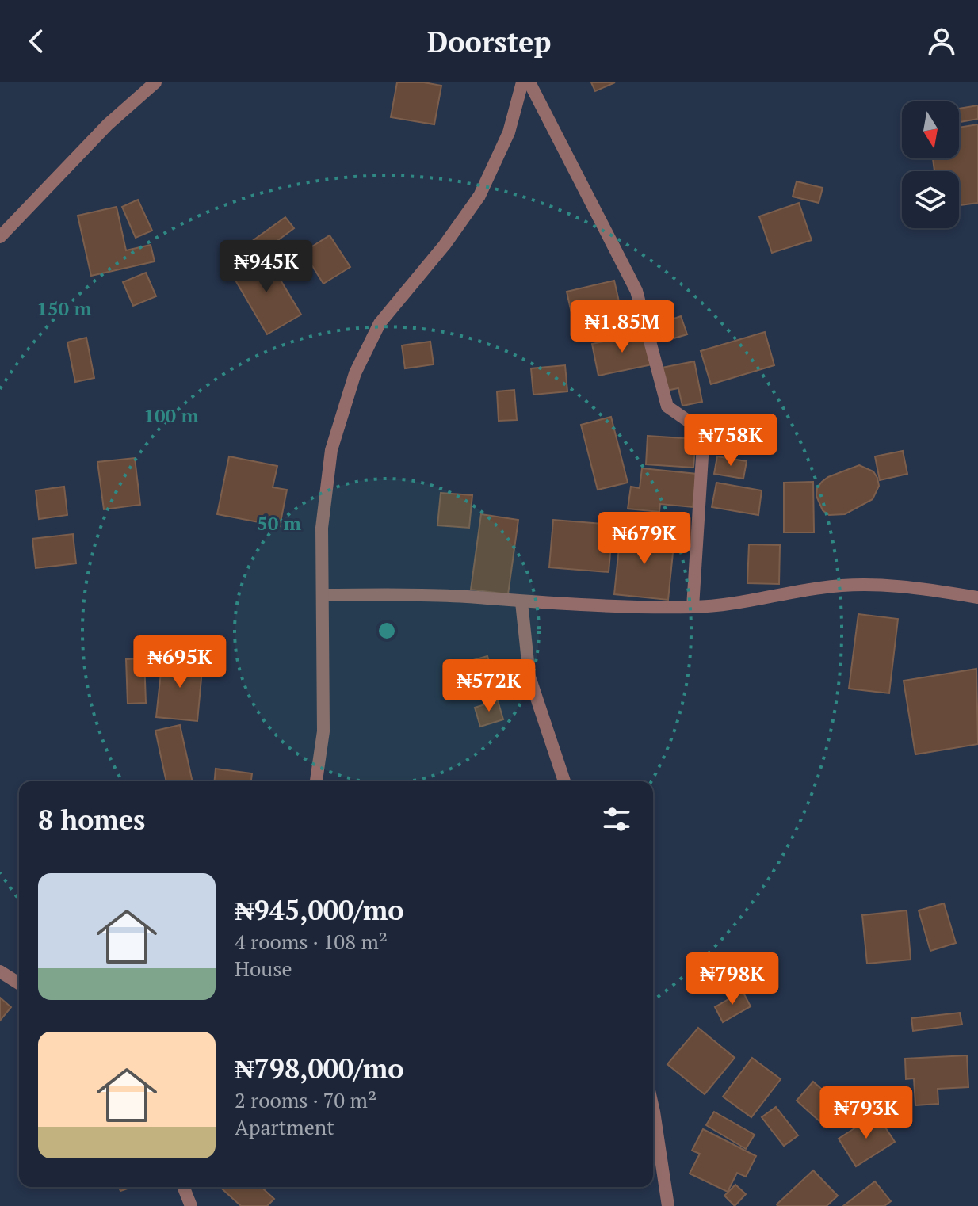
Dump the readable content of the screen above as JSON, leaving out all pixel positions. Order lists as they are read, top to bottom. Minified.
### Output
{"north":"bottom","page":{"header":"Doorstep","price":["₦945K","₦1.85M","₦758K","₦679K","₦695K","₦572K","₦798K","₦793K"],"heading":"8 homes","list":[{"name":"₦945,000/mo","note":"4 rooms · 108 m² · House"},{"name":"₦798,000/mo","note":"2 rooms · 70 m² · Apartment"}]},"rings":["150 m","100 m","50 m"]}
